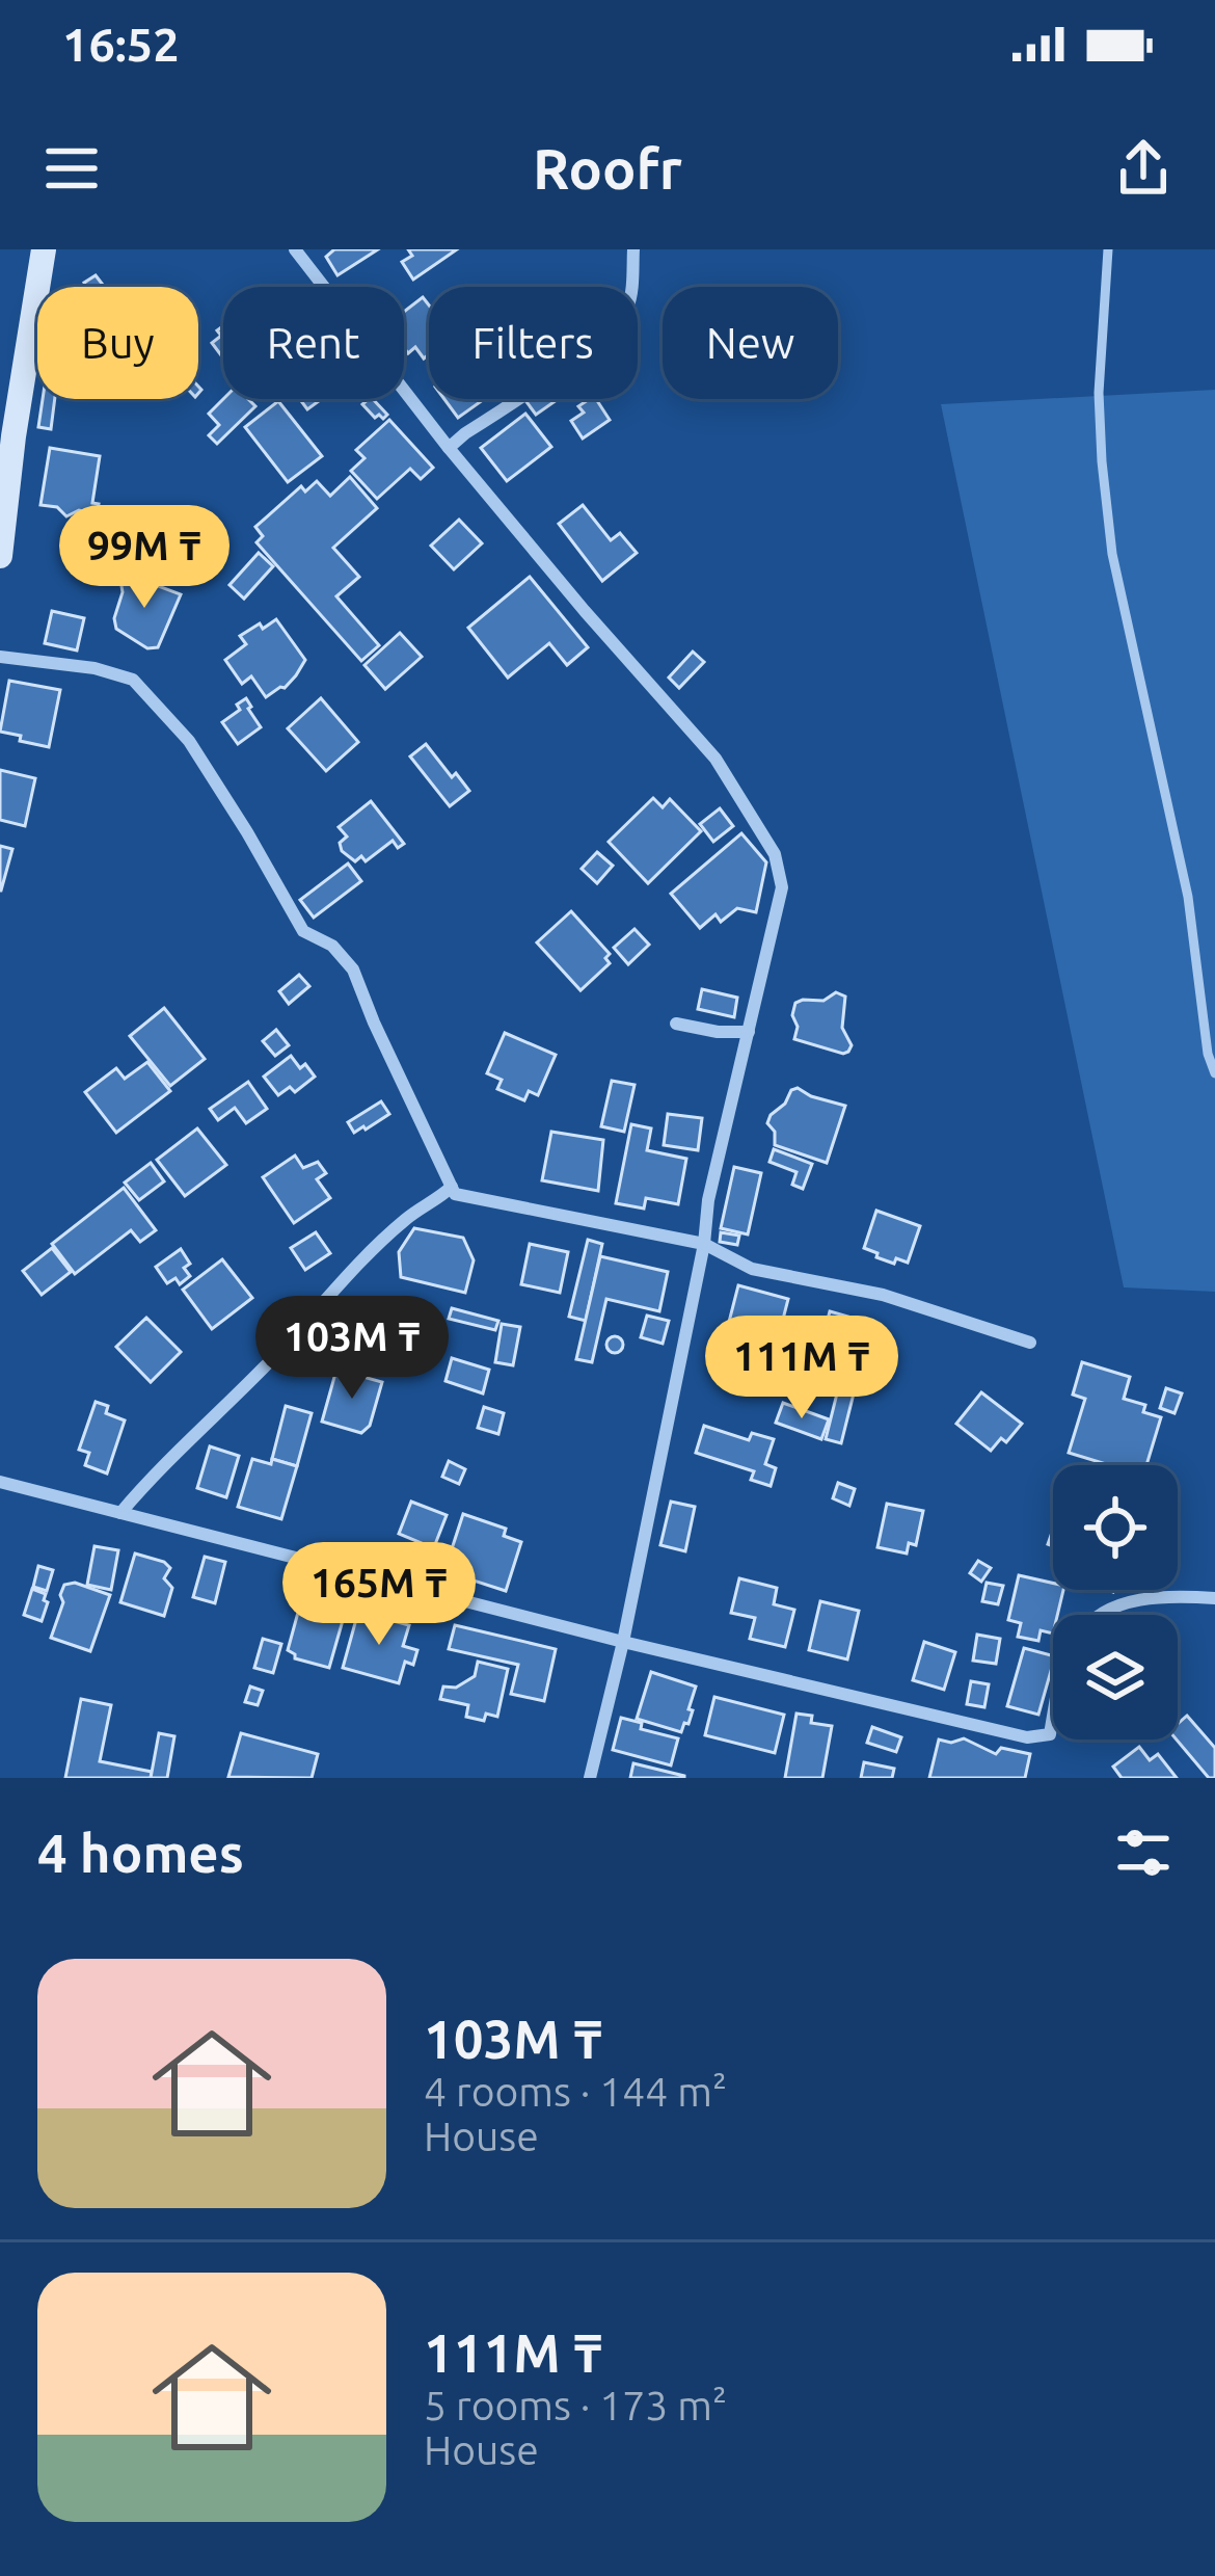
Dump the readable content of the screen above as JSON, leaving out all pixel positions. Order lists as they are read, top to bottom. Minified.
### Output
{"page":{"status":"16:52","header":"Roofr","chip":["Buy","Rent","Filters","New"],"price":["99M ₸","103M ₸","111M ₸","165M ₸"],"heading":"4 homes","list":[{"name":"103M ₸","note":"4 rooms · 144 m² · House"},{"name":"111M ₸","note":"5 rooms · 173 m² · House"}]}}
